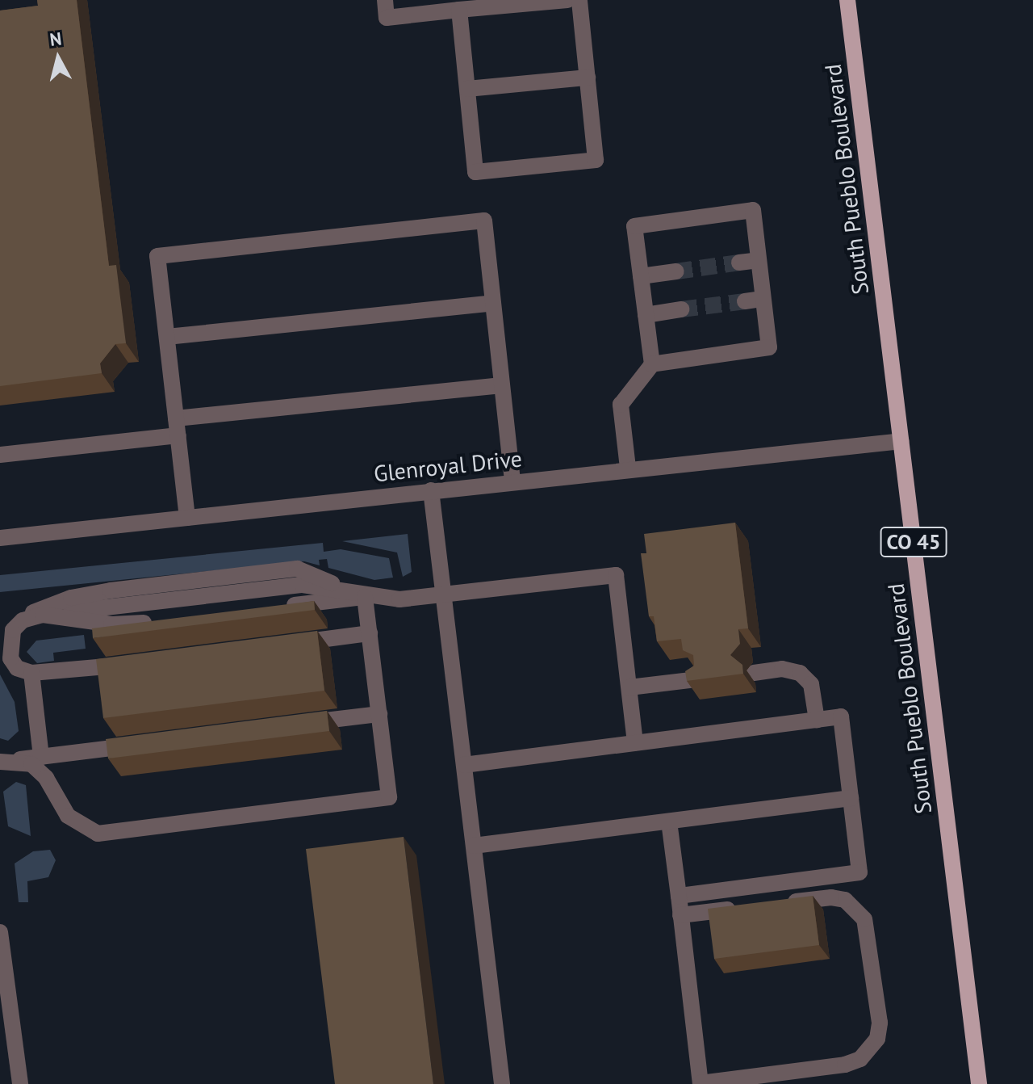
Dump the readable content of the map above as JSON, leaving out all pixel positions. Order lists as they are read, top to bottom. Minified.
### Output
{"streets":{"main road":["South Pueblo Boulevard","CO 45"],"street":["Glenroyal Drive"]},"crossings":[["South Pueblo Boulevard","Glenroyal Drive"]],"north":"top"}
